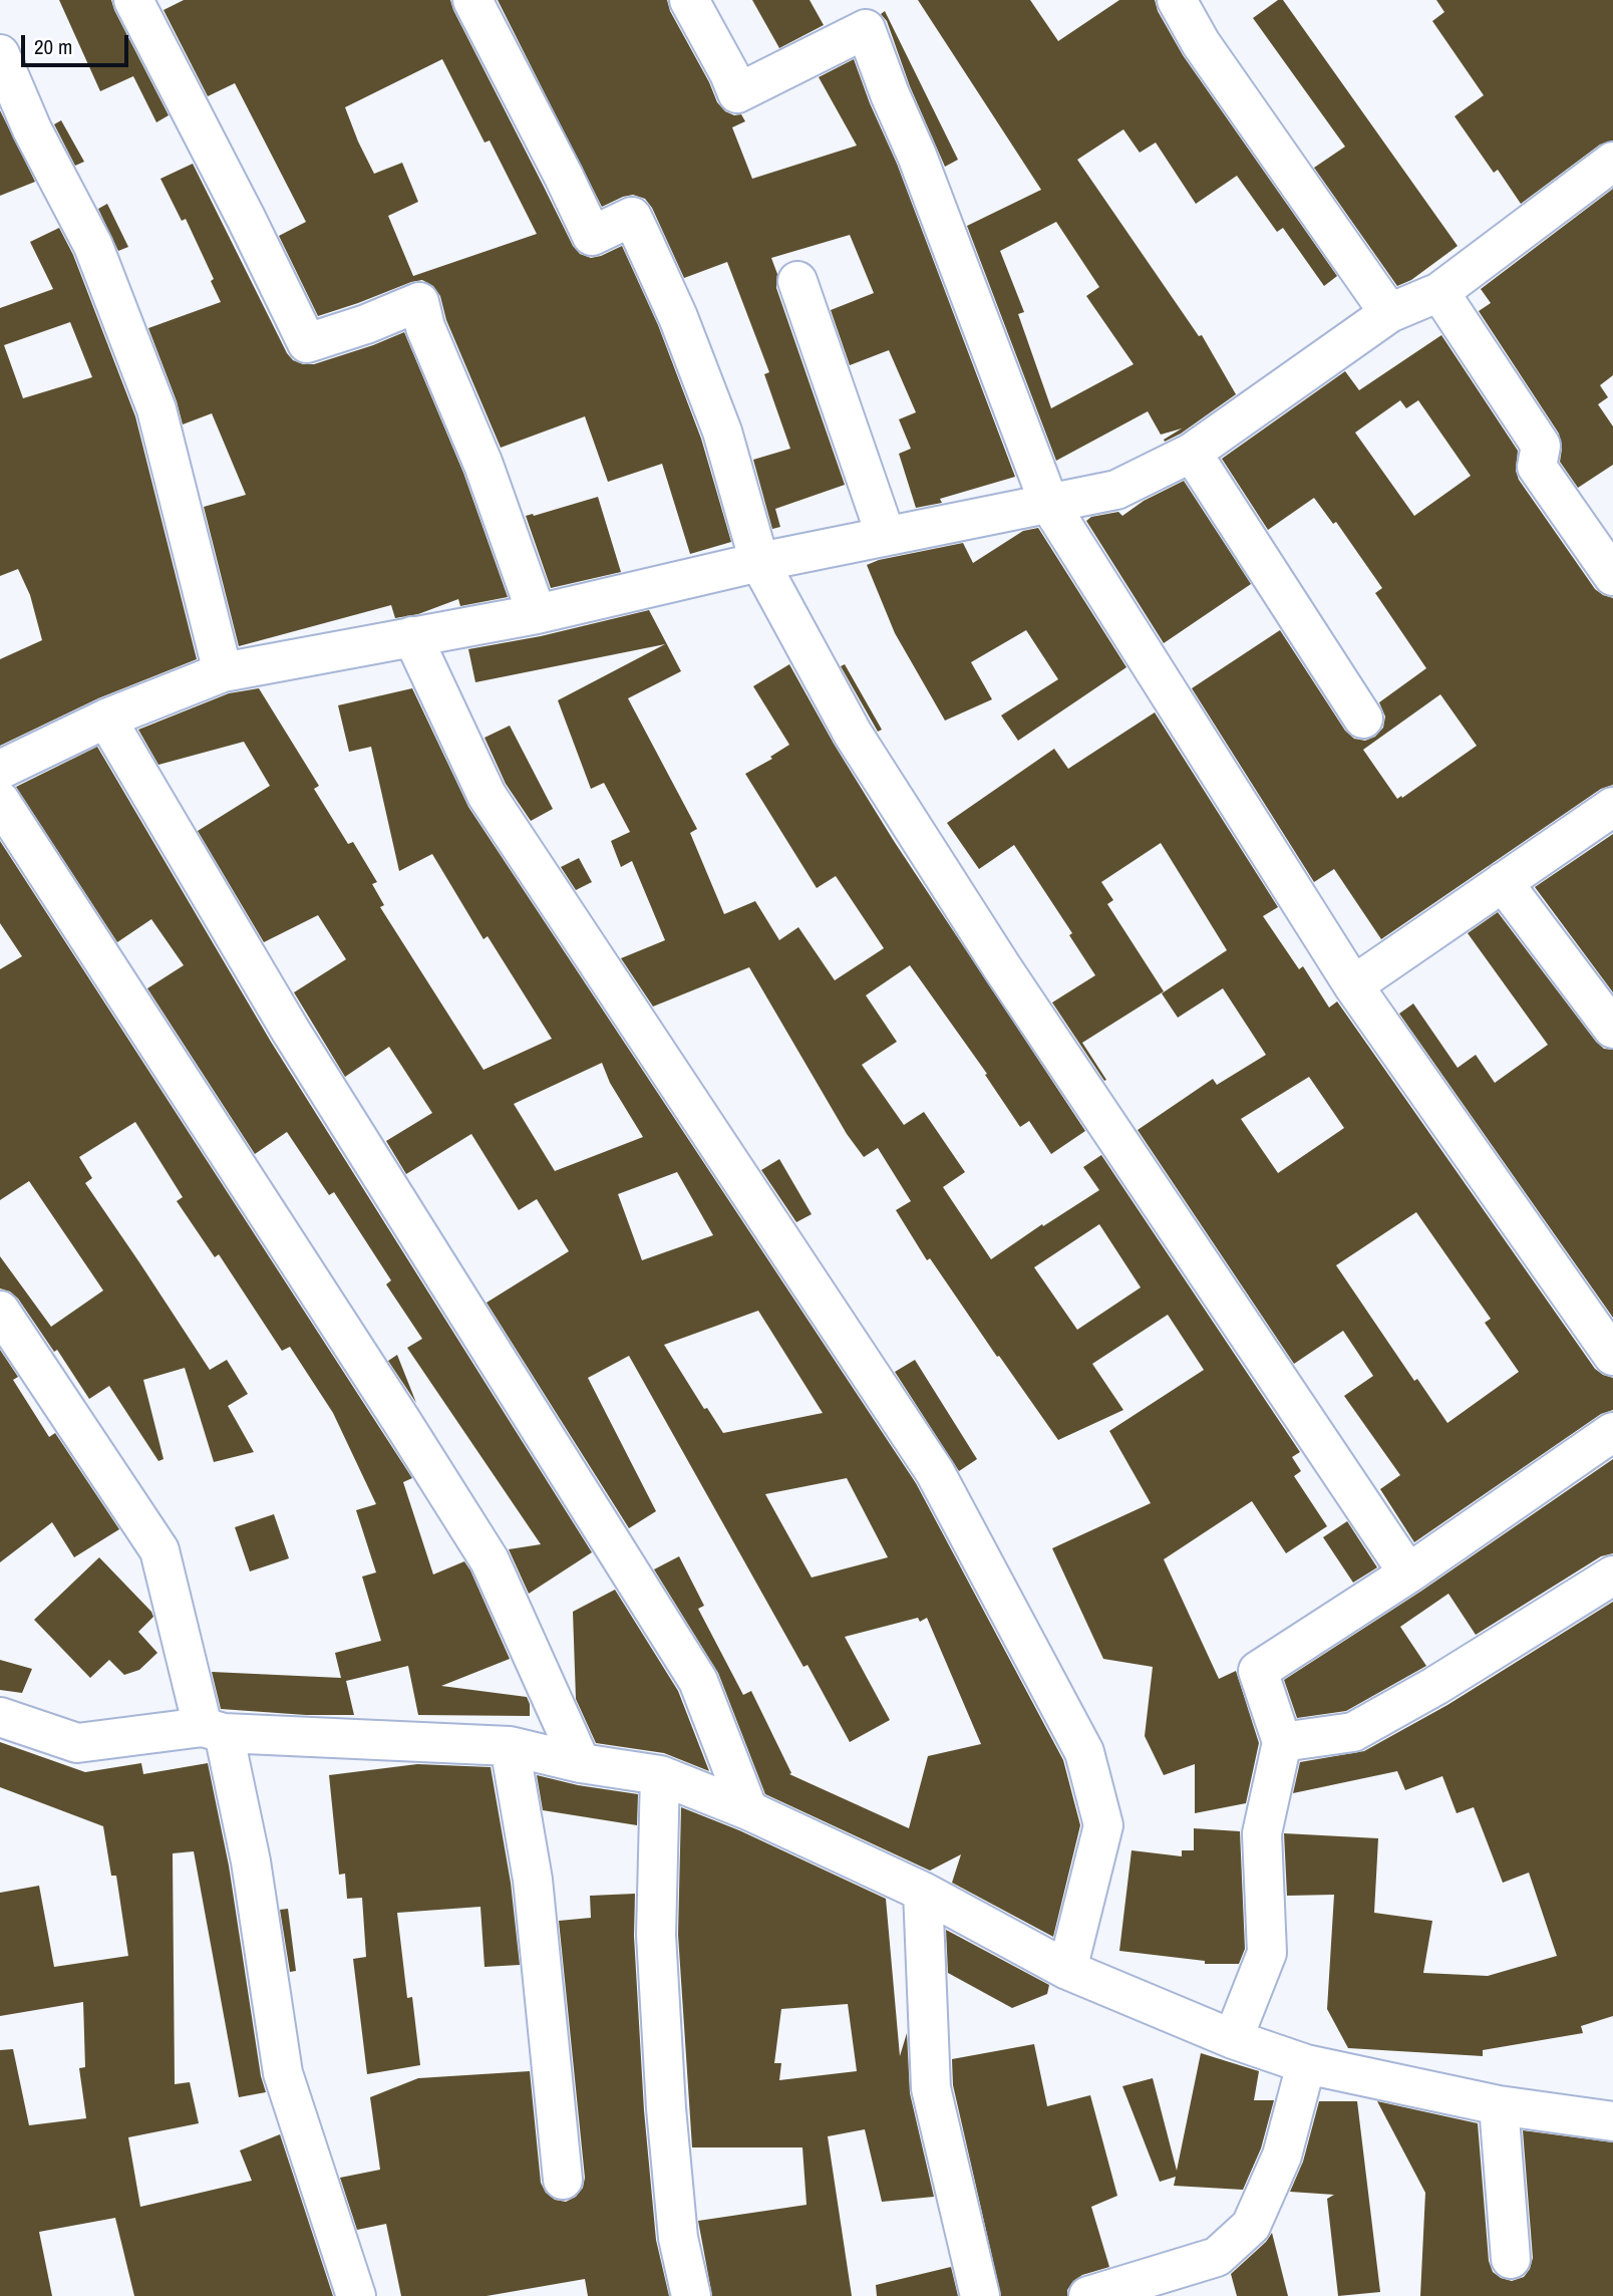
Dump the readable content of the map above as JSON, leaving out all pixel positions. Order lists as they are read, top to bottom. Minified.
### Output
{"scale_bar":"20 m"}
